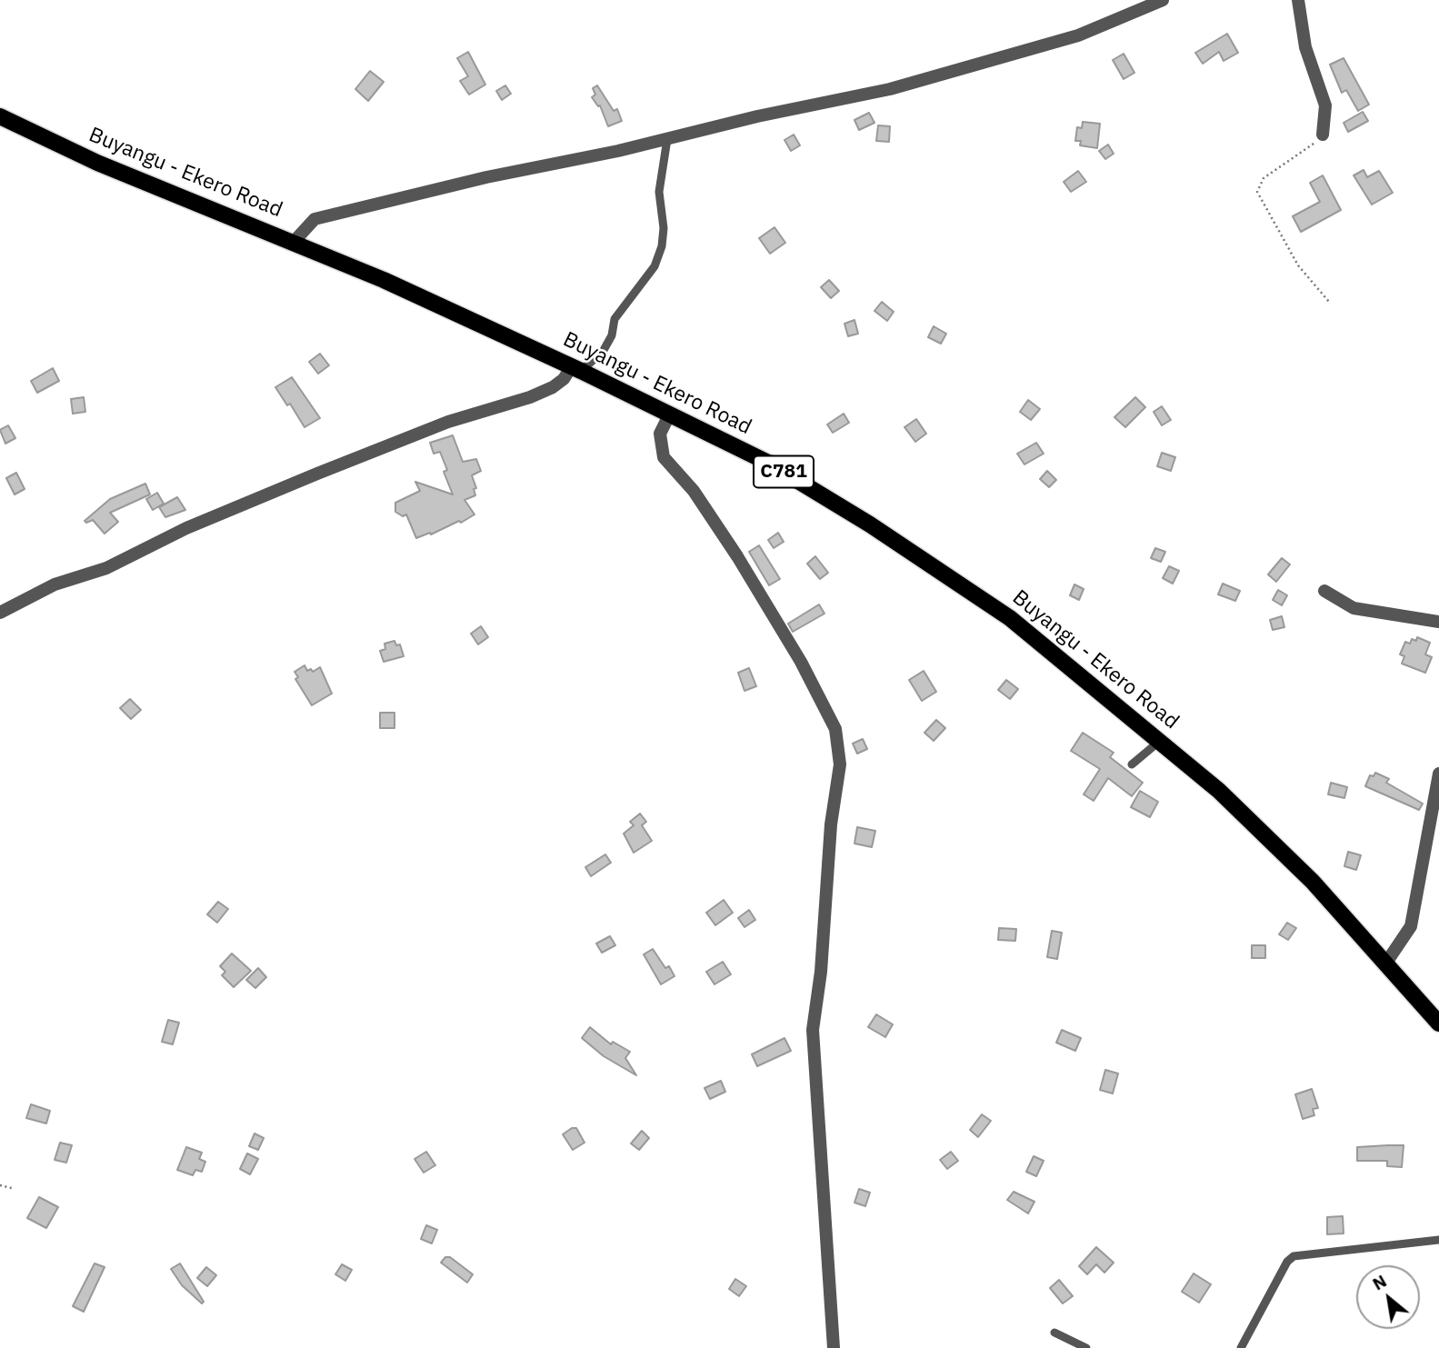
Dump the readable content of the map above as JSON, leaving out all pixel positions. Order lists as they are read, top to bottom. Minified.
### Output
{"streets":{"main road":["Buyangu - Ekero Road","C781"]},"north":"top left"}
